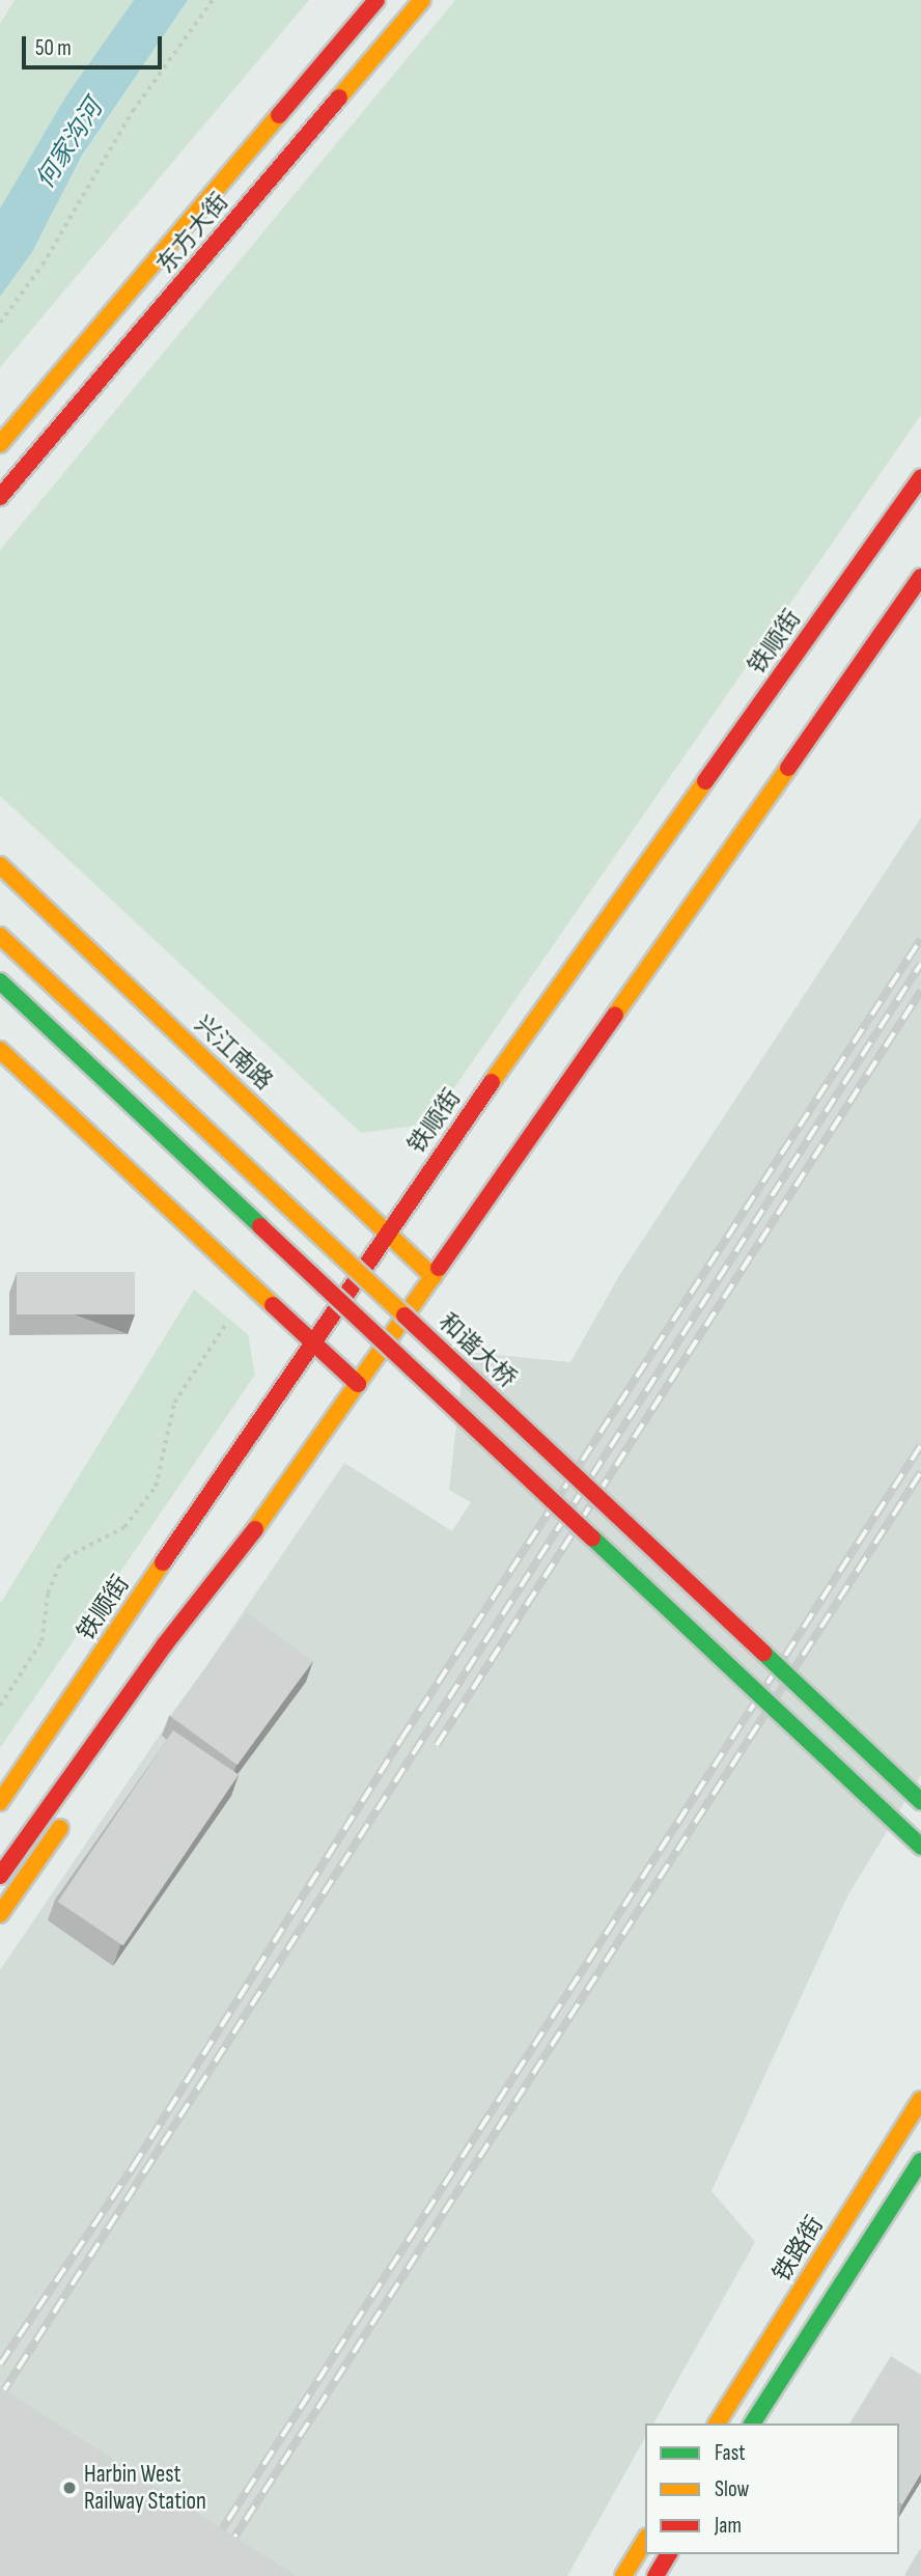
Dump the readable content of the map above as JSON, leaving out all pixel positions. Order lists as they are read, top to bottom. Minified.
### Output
{"streets":{"main road":["东方大街","铁顺街","兴江南路","和谐大桥","铁路街"]},"crossings":[["铁顺街","兴江南路"]],"water":["何家沟河"],"places":["Harbin West Railway Station"],"legend":["Fast","Slow","Jam"],"scale_bar":"50 m"}
